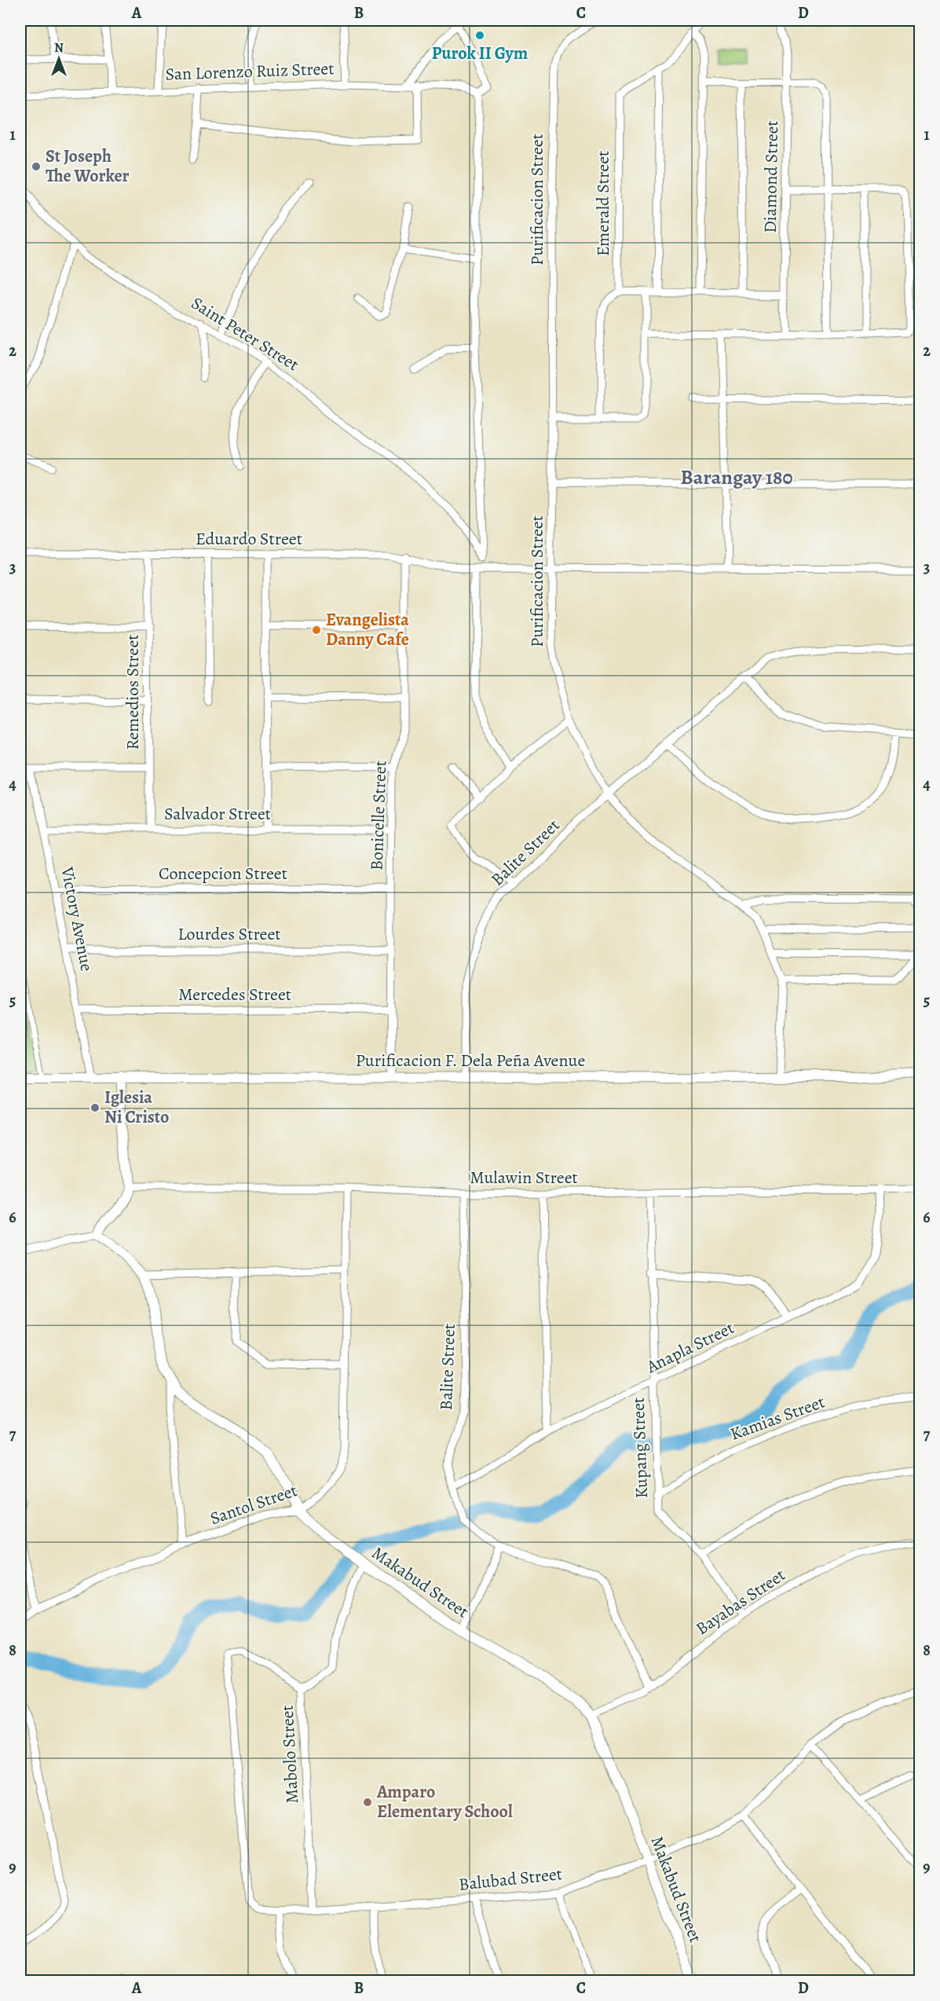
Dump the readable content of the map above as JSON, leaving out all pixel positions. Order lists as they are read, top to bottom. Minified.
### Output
{"streets":{"street":["San Lorenzo Ruiz Street","Diamond Street","Purificacion Street","Emerald Street","Saint Peter Street","Eduardo Street","Remedios Street","Salvador Street","Bonicelle Street","Balite Street","Concepcion Street","Victory Avenue","Lourdes Street","Mercedes Street","Purificacion F. Dela Peña Avenue","Mulawin Street","Anapla Street","Kamias Street","Kupang Street","Santol Street","Makabud Street","Bayabas Street","Mabolo Street","Balubad Street"]},"crossings":[["Purificacion Street","Eduardo Street"],["Purificacion Street","Balite Street"],["Purificacion Street","Purificacion F. Dela Peña Avenue"],["Eduardo Street","Remedios Street"],["Eduardo Street","Bonicelle Street"],["Remedios Street","Salvador Street"],["Salvador Street","Bonicelle Street"],["Salvador Street","Victory Avenue"],["Bonicelle Street","Concepcion Street"],["Bonicelle Street","Lourdes Street"],["Bonicelle Street","Mercedes Street"],["Bonicelle Street","Purificacion F. Dela Peña Avenue"],["Balite Street","Purificacion F. Dela Peña Avenue"],["Balite Street","Mulawin Street"],["Balite Street","Anapla Street"],["Balite Street","Bayabas Street"],["Concepcion Street","Victory Avenue"],["Victory Avenue","Lourdes Street"],["Victory Avenue","Mercedes Street"],["Victory Avenue","Purificacion F. Dela Peña Avenue"],["Mulawin Street","Anapla Street"],["Mulawin Street","Kupang Street"],["Mulawin Street","Santol Street"],["Anapla Street","Kupang Street"],["Kamias Street","Kupang Street"],["Kupang Street","Bayabas Street"],["Santol Street","Makabud Street"],["Makabud Street","Bayabas Street"],["Makabud Street","Mabolo Street"],["Makabud Street","Balubad Street"],["Mabolo Street","Balubad Street"]],"districts":["Barangay 180"],"places":["Purok II Gym","St Joseph The Worker","Evangelista Danny Cafe","Iglesia Ni Cristo","Amparo Elementary School"],"north":"top","grid":{"columns":["A","B","C","D"],"rows":["1","2","3","4","5","6","7","8","9"]}}
